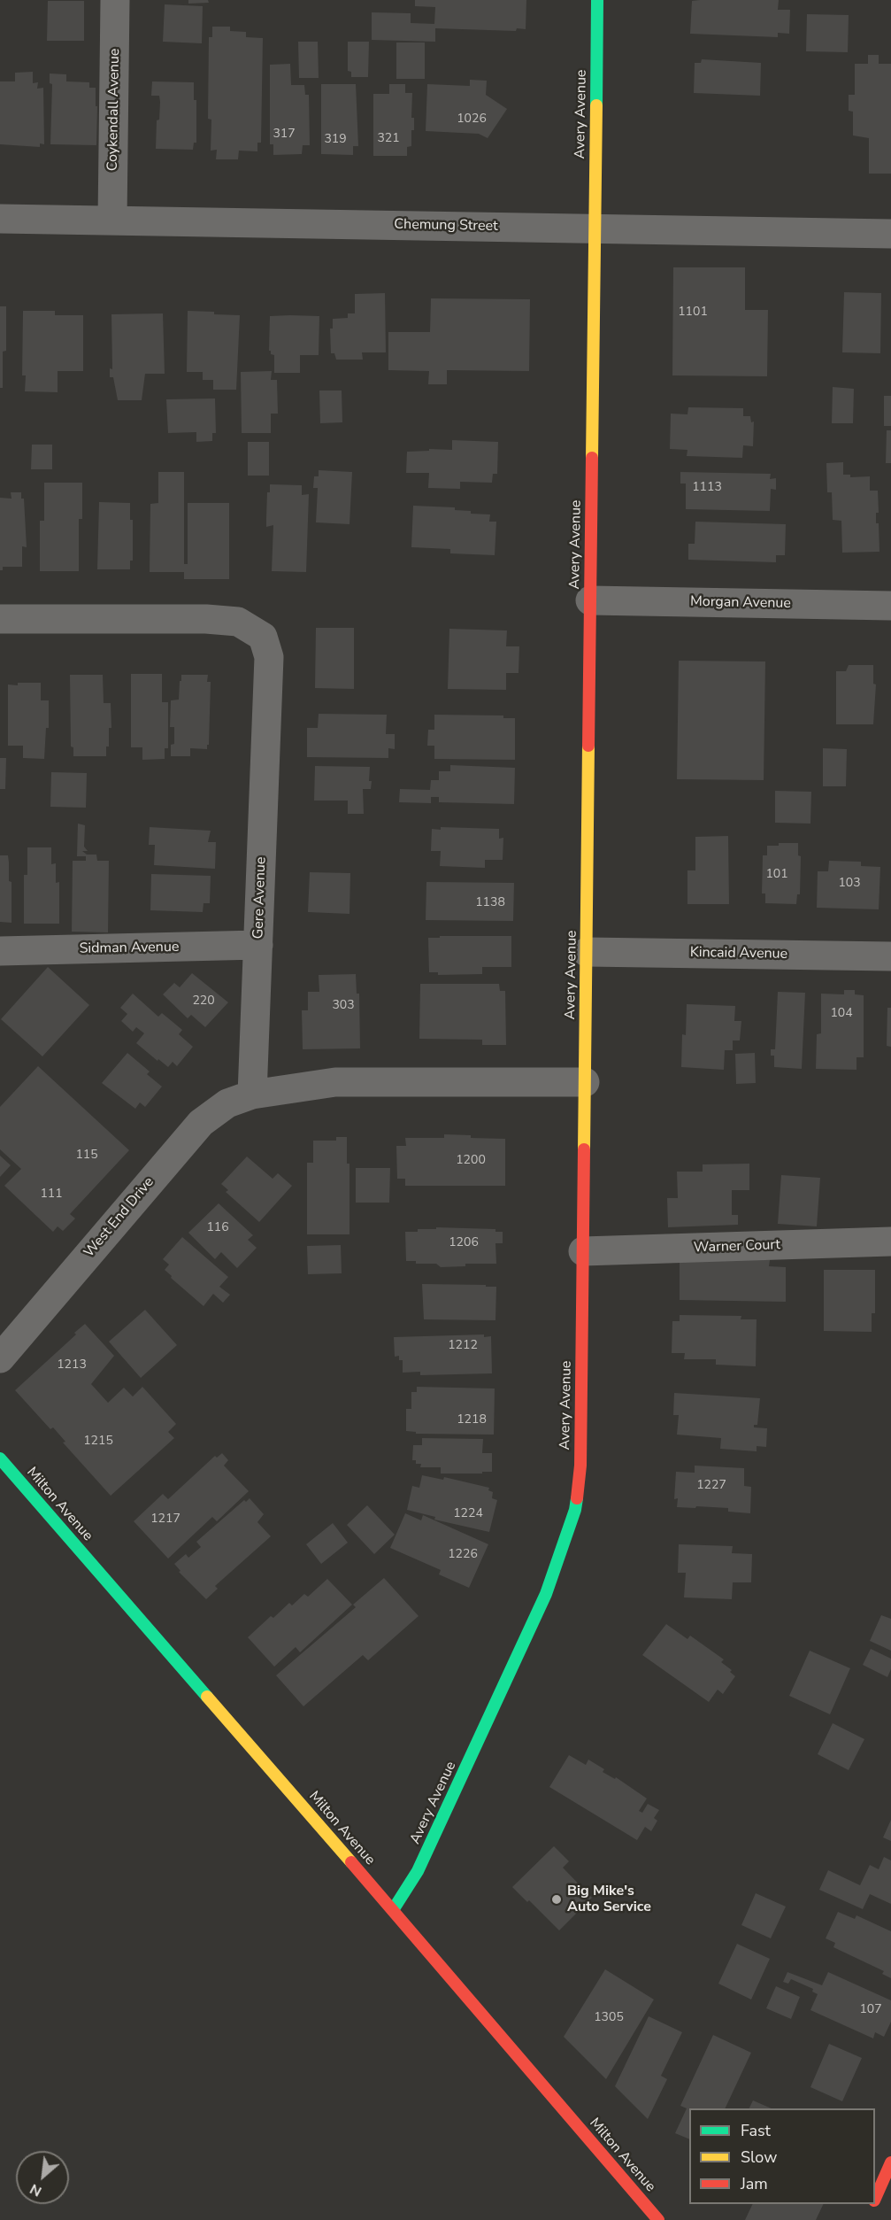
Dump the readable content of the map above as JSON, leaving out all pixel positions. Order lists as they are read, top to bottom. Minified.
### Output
{"streets":{"street":["Coykendall Avenue","Avery Avenue","Chemung Street","Morgan Avenue","Gere Avenue","Sidman Avenue","Kincaid Avenue","West End Drive","Warner Court","Milton Avenue"]},"crossings":[["Coykendall Avenue","Chemung Street"],["Avery Avenue","Chemung Street"],["Avery Avenue","Morgan Avenue"],["Avery Avenue","Kincaid Avenue"],["Avery Avenue","Warner Court"],["Avery Avenue","Milton Avenue"],["Gere Avenue","Sidman Avenue"],["Gere Avenue","West End Drive"]],"places":["Big Mike's Auto Service"],"house_numbers":["1026","317","321","319","1101","1113","101","103","1138","220","303","104","115","1200","111","116","1206","1212","1213","1218","1215","1227","1224","1217","1226","107","1305"],"legend":["Fast","Slow","Jam"],"north":"bottom left"}
